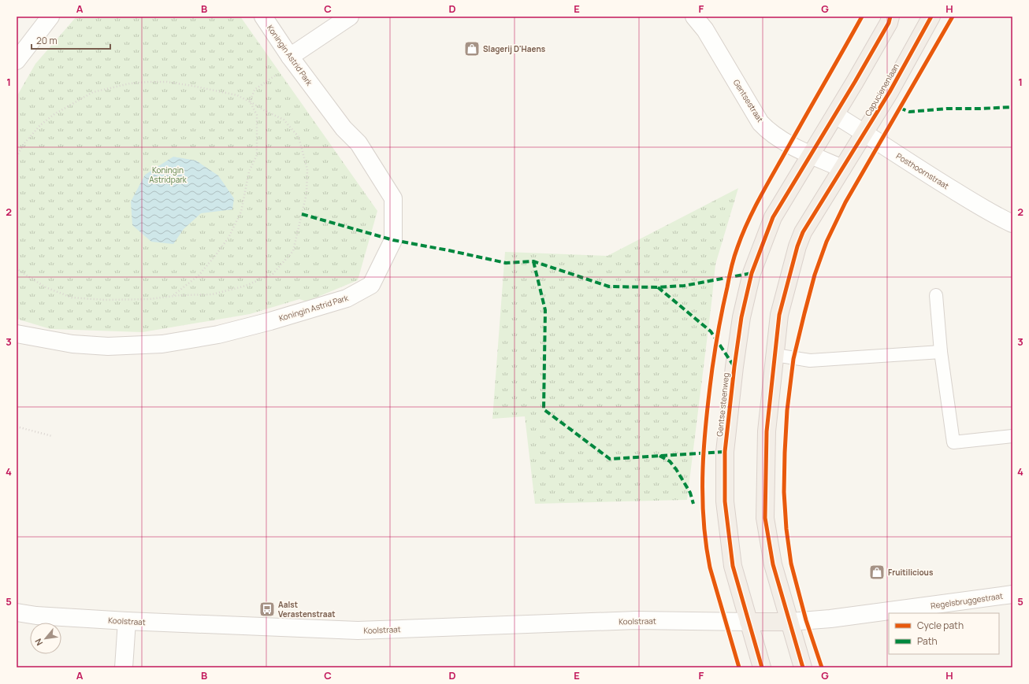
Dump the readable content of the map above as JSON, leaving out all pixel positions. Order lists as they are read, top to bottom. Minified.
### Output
{"streets":{"main road":["Capucienenlaan","Gentse steenweg"],"street":["Koningin Astrid Park","Gentsestraat","Posthoornstraat","Regelsbruggestraat","Koolstraat"]},"crossings":[["Capucienenlaan","Gentsestraat"],["Capucienenlaan","Posthoornstraat"],["Gentsestraat","Gentse steenweg"],["Gentse steenweg","Koolstraat"]],"parks":["Koningin Astridpark"],"places":{"shop":["Slagerij D'Haens","Fruitilicious"],"bus stop":["Aalst Verastenstraat"]},"legend":["Cycle path","Path"],"scale_bar":"20 m","north":"bottom left","grid":{"columns":["A","B","C","D","E","F","G","H"],"rows":["1","2","3","4","5"]}}
